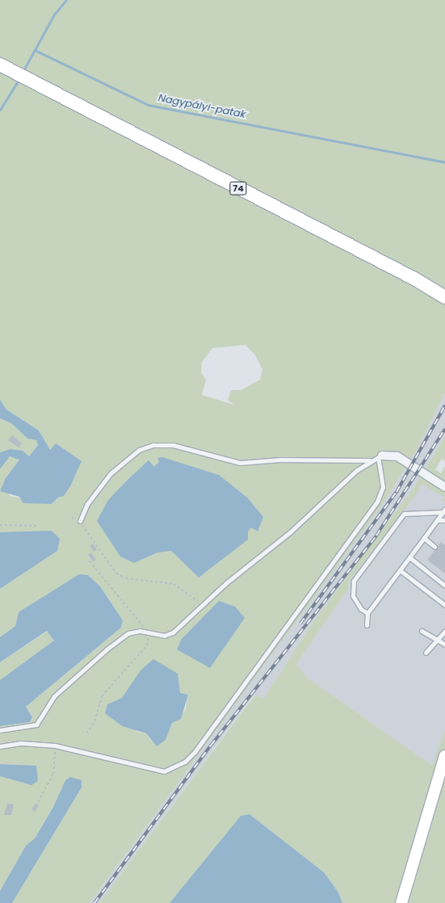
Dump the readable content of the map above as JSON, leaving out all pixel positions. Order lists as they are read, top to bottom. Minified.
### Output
{"streets":{"main road":["74"]},"water":["Nagypályi-patak"]}
